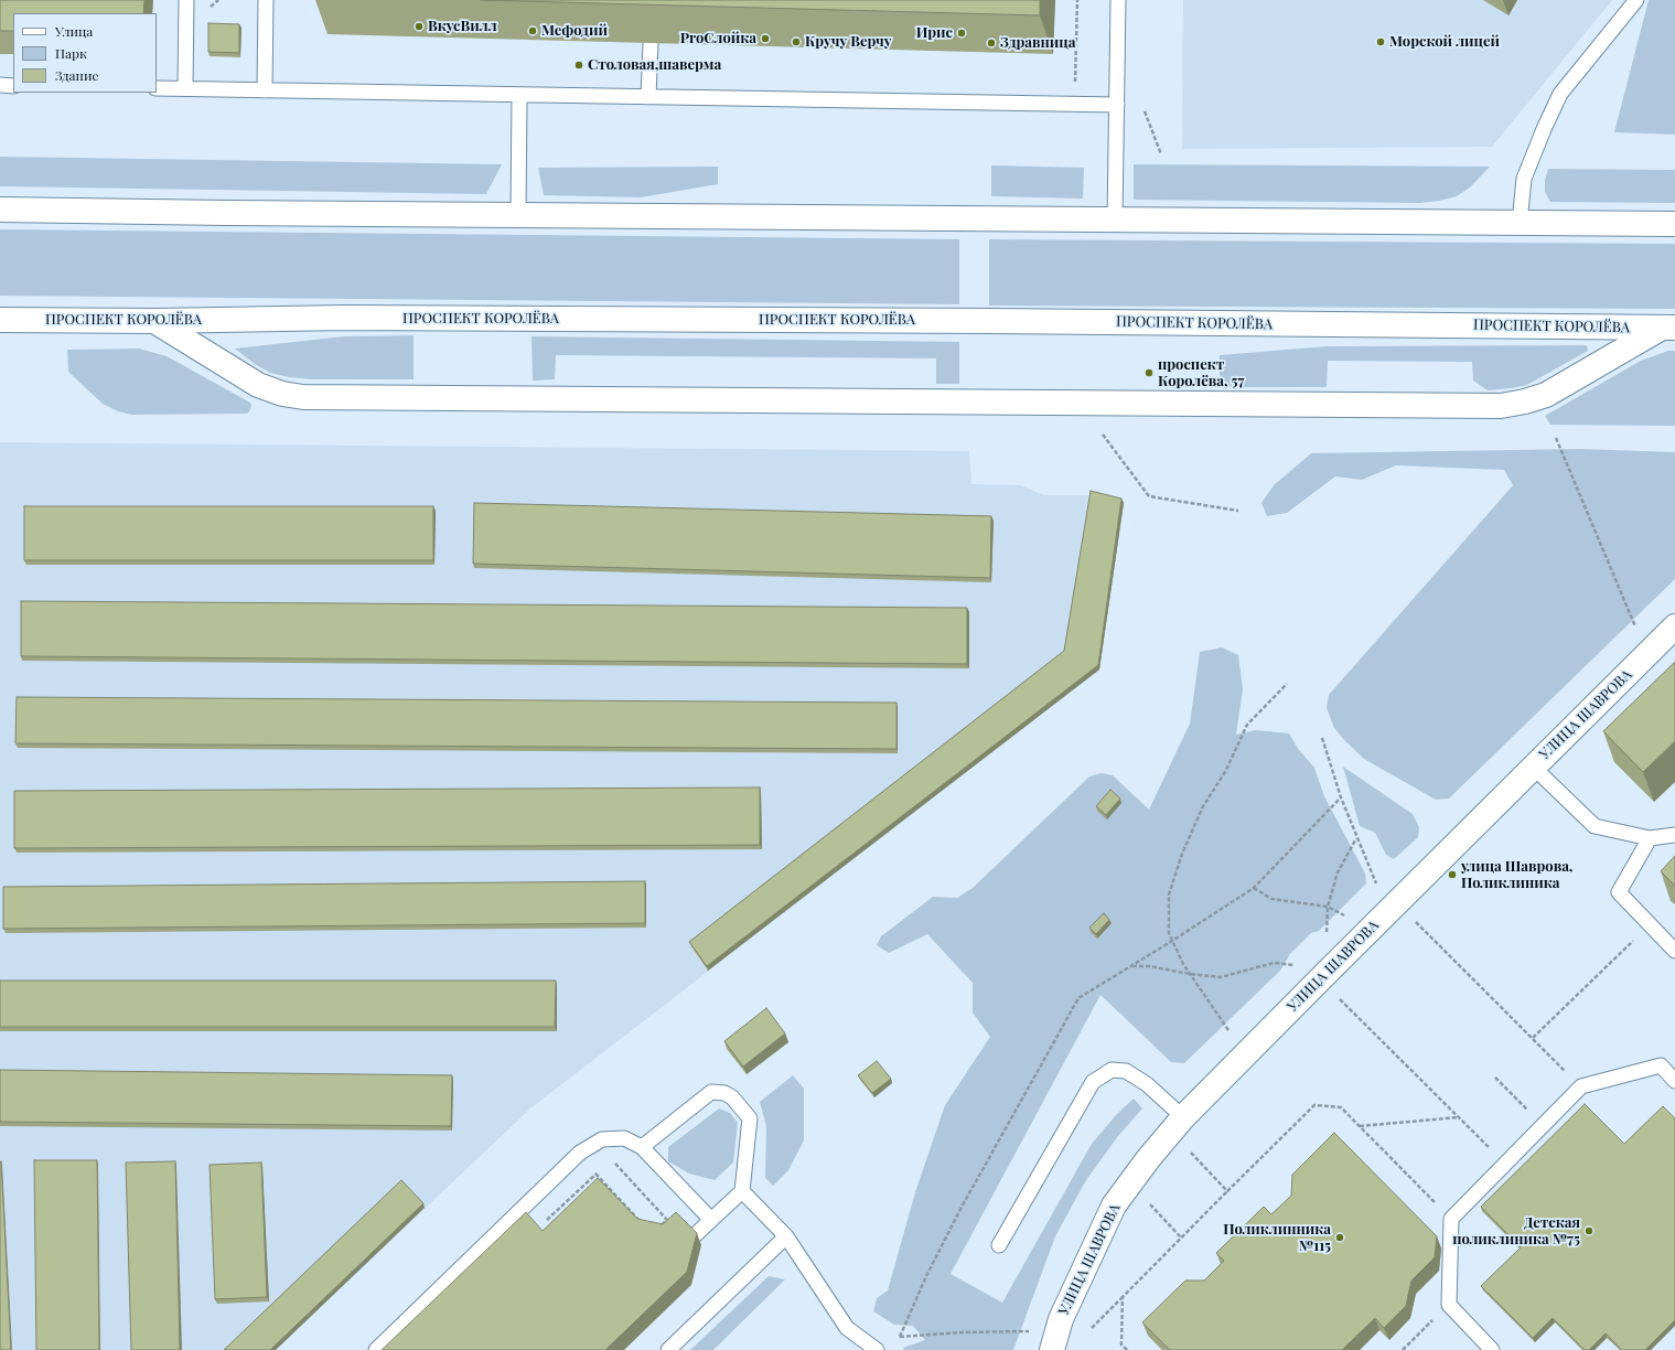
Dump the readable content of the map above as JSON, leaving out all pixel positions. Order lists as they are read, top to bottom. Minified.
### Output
{"streets":{"street":["ПРОСПЕКТ КОРОЛЁВА","УЛИЦА ШАВРОВА"]},"places":["ВкусВилл","Мефодий","Ирис","ProСлойка","Кручу Верчу","Морской лицей","Здравница","Столовая,шаверма","проспект Королёва, 57","улица Шаврова, Поликлиника","Детская поликлиника №75","Поликлинника №115"],"legend":["Улица","Парк","Здание"]}
